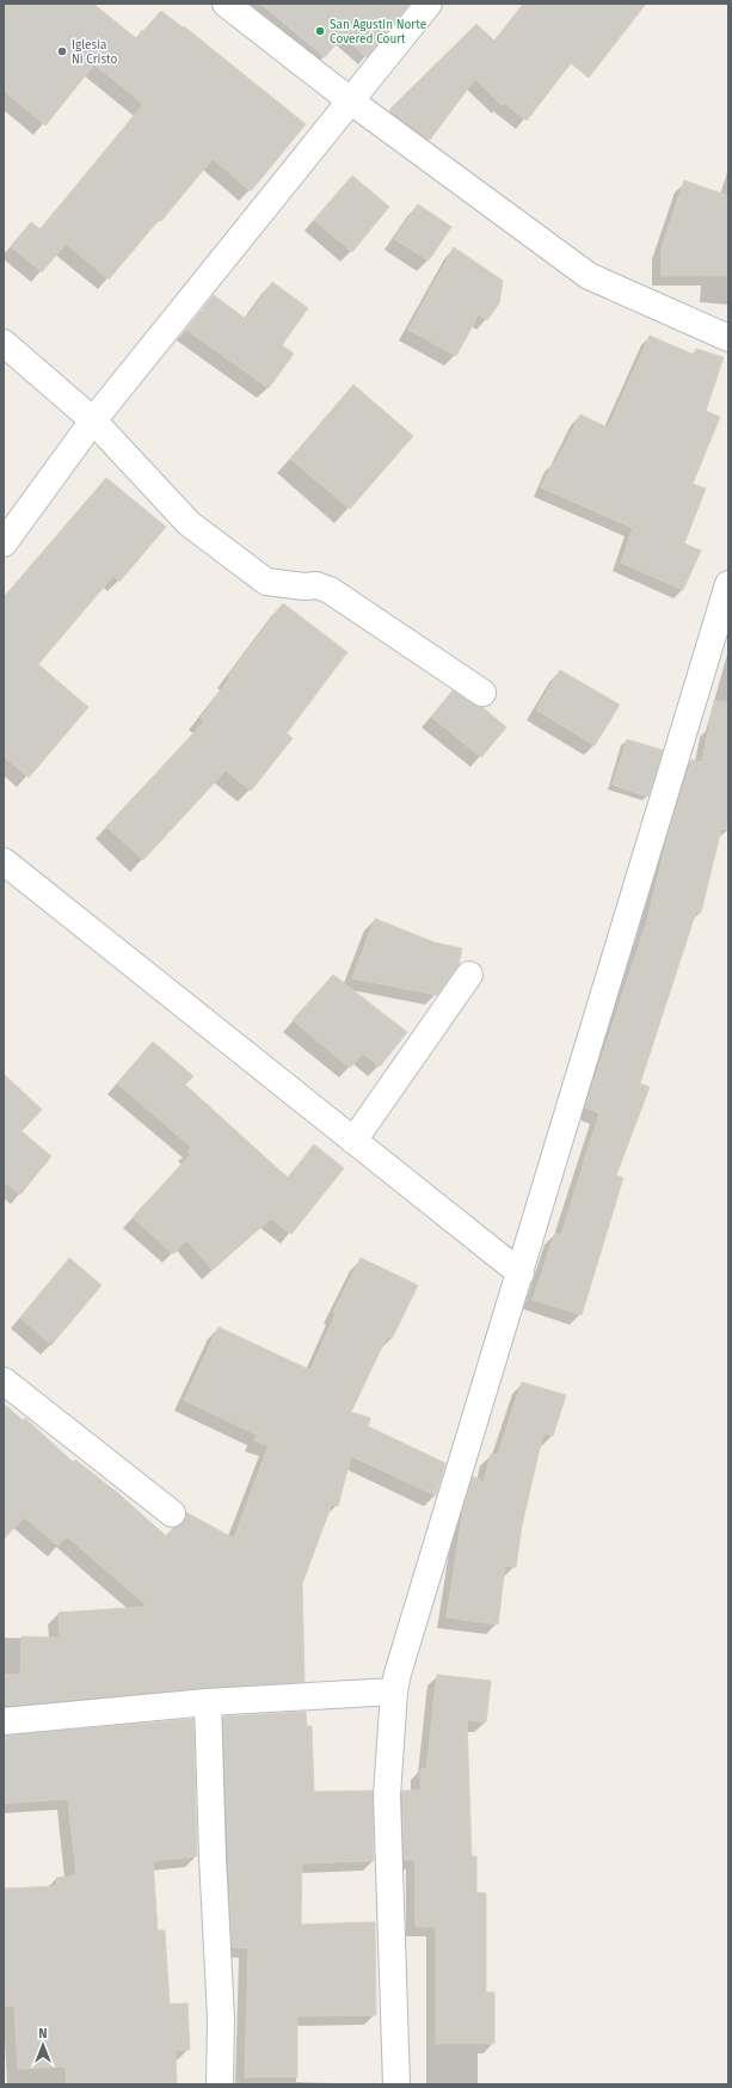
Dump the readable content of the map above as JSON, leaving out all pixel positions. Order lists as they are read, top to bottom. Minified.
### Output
{"places":["San Agustin Norte Covered Court","Iglesia Ni Cristo"],"north":"top"}
